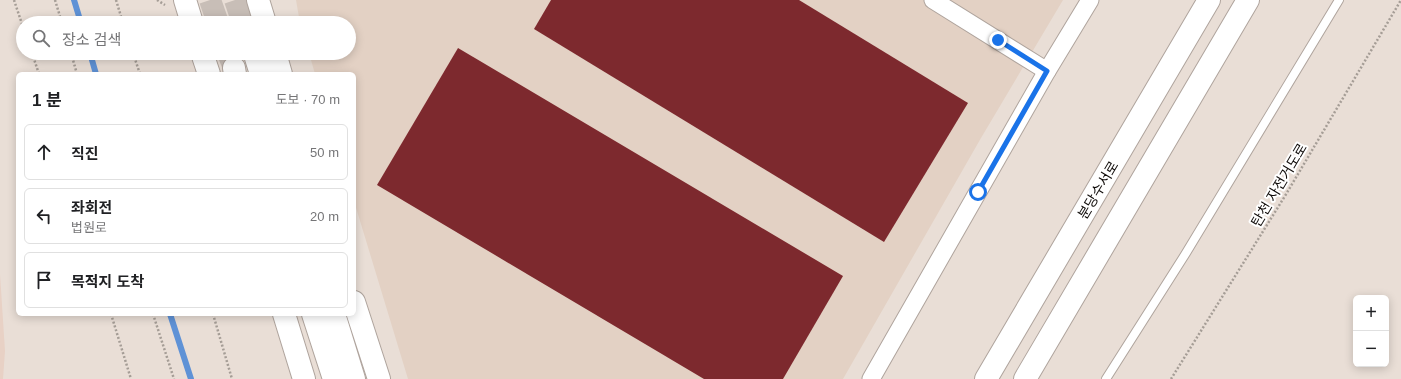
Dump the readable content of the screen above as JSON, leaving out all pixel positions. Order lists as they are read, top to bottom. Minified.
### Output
{"streets":{"main road":["분당수서로"],"path":["탄천 자전거도로"]},"page":{"search":"장소 검색","heading":["1 분","도보 · 70 m"],"list":[["직진","50 m"],["좌회전","법원로","20 m"],"목적지 도착"],"map_buttons":["+","−"]}}
